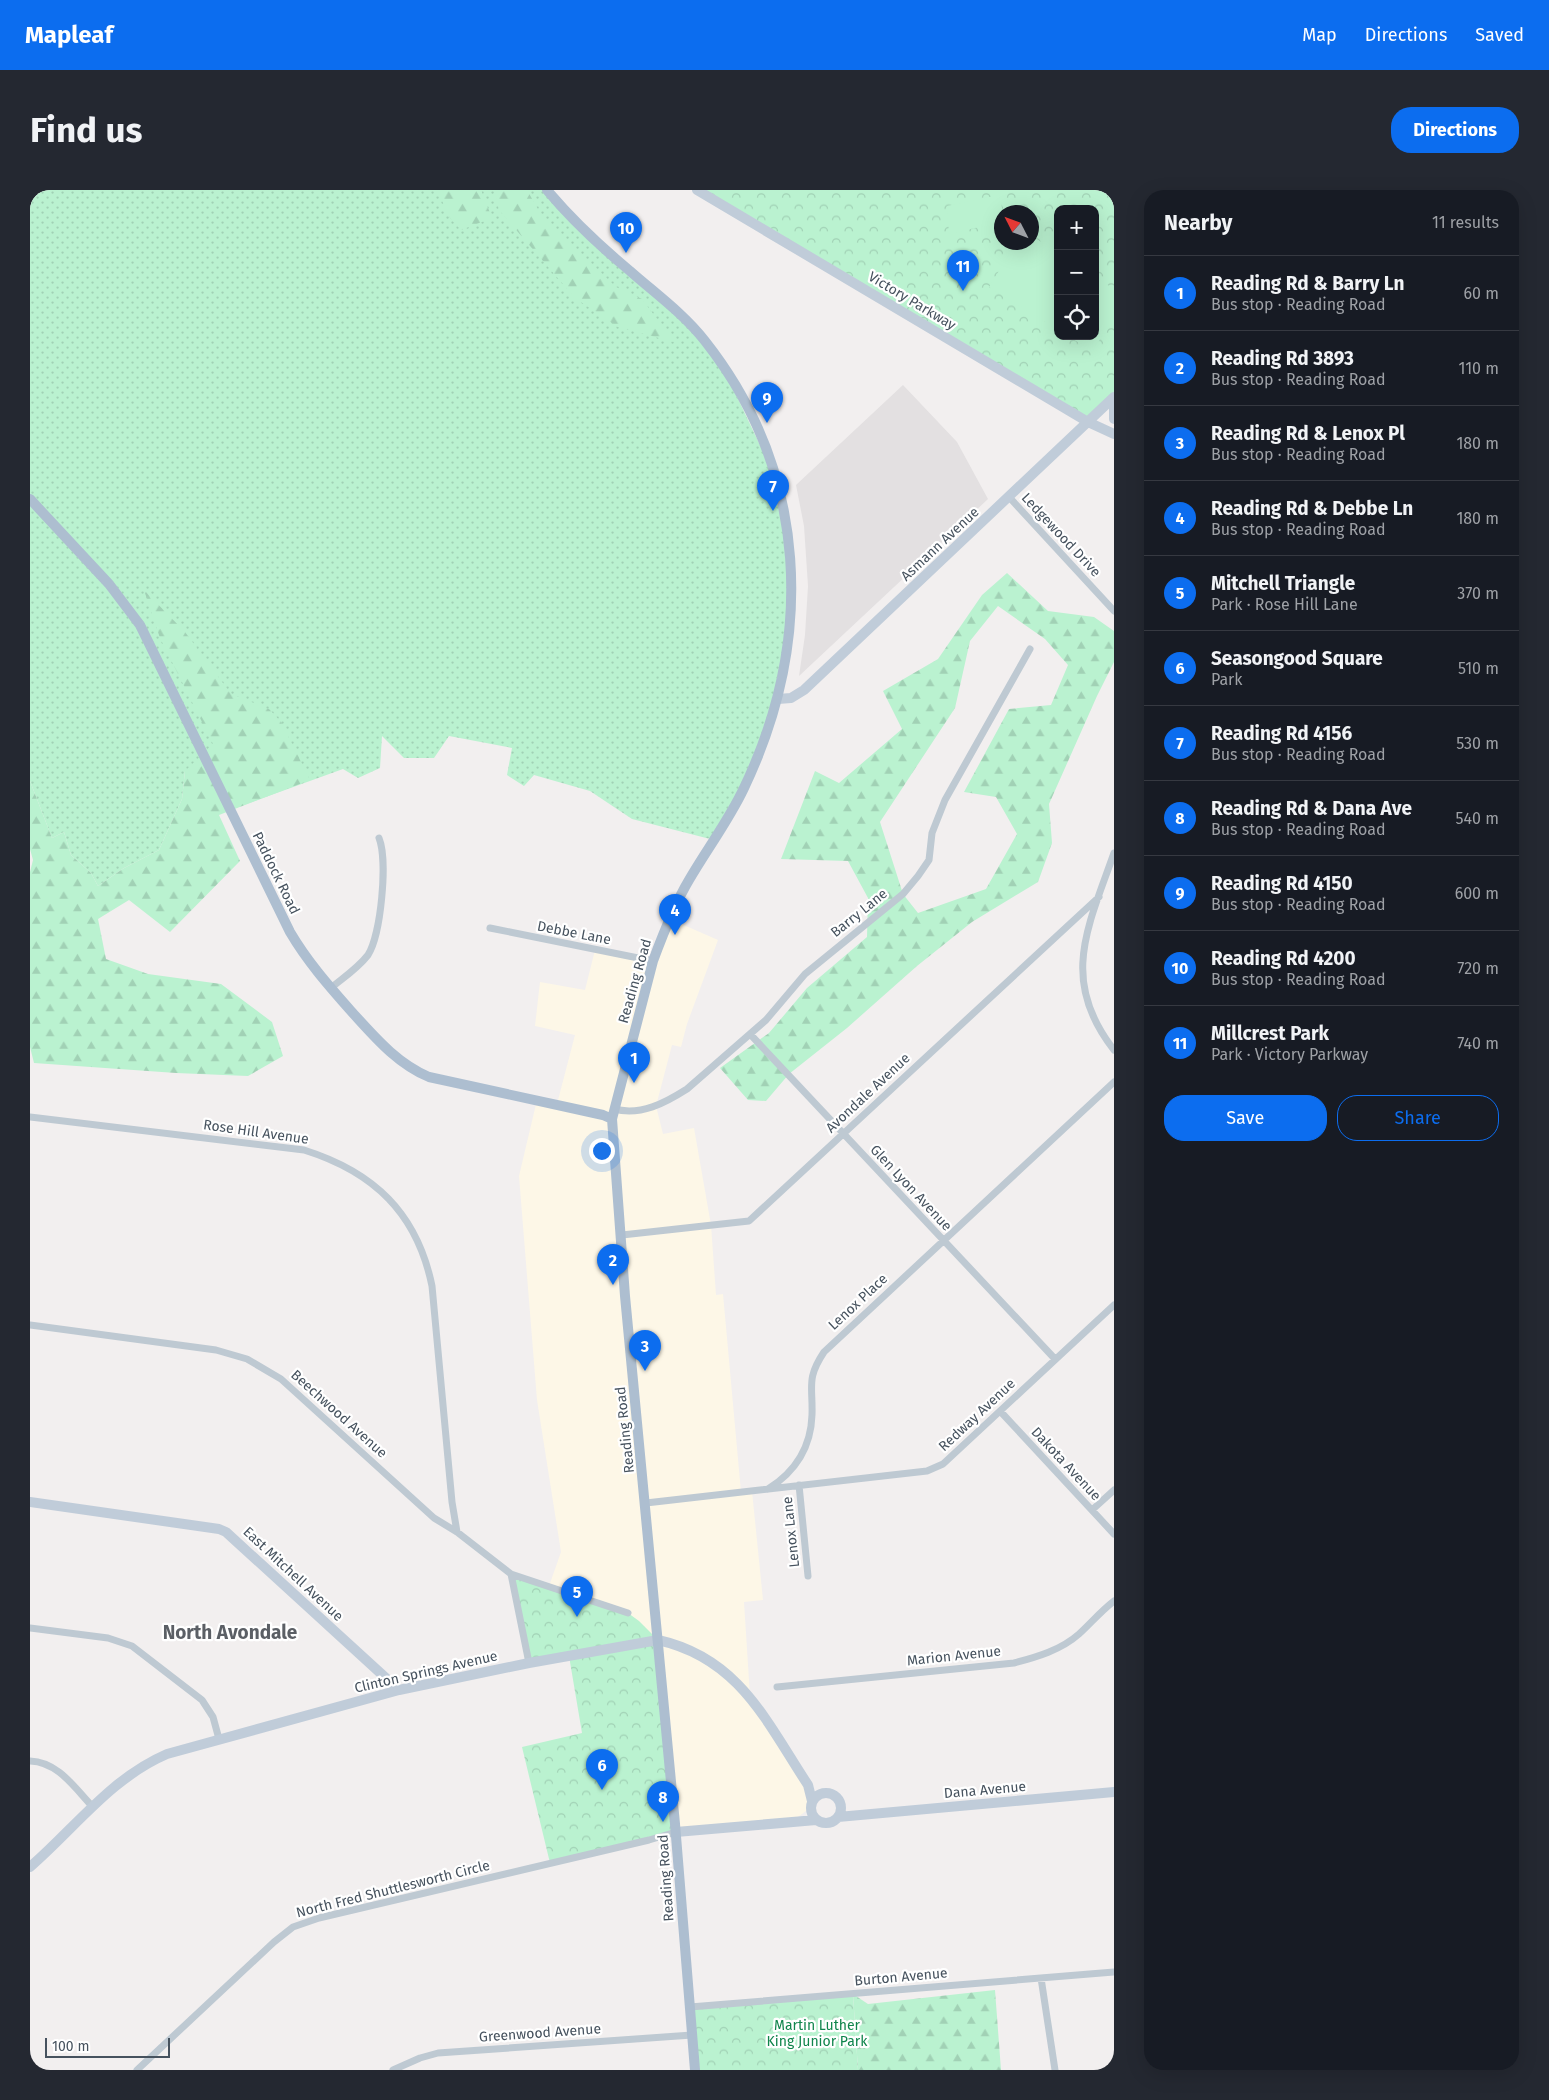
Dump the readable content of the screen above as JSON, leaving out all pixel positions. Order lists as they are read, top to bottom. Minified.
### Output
{"streets":{"main road":["Paddock Road","Reading Road"],"street":["Victory Parkway","Ledgewood Drive","Asmann Avenue","Barry Lane","Debbe Lane","Avondale Avenue","Rose Hill Avenue","Glen Lyon Avenue","Lenox Place","Beechwood Avenue","Redway Avenue","Dakota Avenue","Lenox Lane","East Mitchell Avenue","Marion Avenue","Clinton Springs Avenue","Dana Avenue","North Fred Shuttlesworth Circle","Burton Avenue","Greenwood Avenue"]},"crossings":[["Victory Parkway","Asmann Avenue"],["Ledgewood Drive","Asmann Avenue"],["Asmann Avenue","Reading Road"],["Paddock Road","Barry Lane"],["Paddock Road","Reading Road"],["Barry Lane","Reading Road"],["Barry Lane","Glen Lyon Avenue"],["Debbe Lane","Reading Road"],["Reading Road","Avondale Avenue"],["Reading Road","Clinton Springs Avenue"],["Reading Road","North Fred Shuttlesworth Circle"],["Reading Road","Burton Avenue"],["Reading Road","Greenwood Avenue"],["Avondale Avenue","Glen Lyon Avenue"],["Rose Hill Avenue","Beechwood Avenue"],["Glen Lyon Avenue","Lenox Place"],["Glen Lyon Avenue","Redway Avenue"],["Lenox Place","Redway Avenue"],["Redway Avenue","Dakota Avenue"],["Redway Avenue","Lenox Lane"],["East Mitchell Avenue","Clinton Springs Avenue"],["Clinton Springs Avenue","Dana Avenue"]],"districts":["North Avondale"],"parks":["Martin Luther King Junior Park"],"scale_bar":"100 m","north":"top left","page":{"header":"Mapleaf","nav":["Map","Directions","Saved"],"buttons":["Directions",["Save","Share"]],"title":"Find us","heading":["Nearby","11 results"],"map_buttons":["+","−"],"pins":["10","11","9","7","4","1","2","3","5","6","8"],"list":[{"mark":"1","name":"Reading Rd & Barry Ln","note":"Bus stop · Reading Road","value":"60 m"},{"mark":"2","name":"Reading Rd 3893","note":"Bus stop · Reading Road","value":"110 m"},{"mark":"3","name":"Reading Rd & Lenox Pl","note":"Bus stop · Reading Road","value":"180 m"},{"mark":"4","name":"Reading Rd & Debbe Ln","note":"Bus stop · Reading Road","value":"180 m"},{"mark":"5","name":"Mitchell Triangle","note":"Park · Rose Hill Lane","value":"370 m"},{"mark":"6","name":"Seasongood Square","note":"Park","value":"510 m"},{"mark":"7","name":"Reading Rd 4156","note":"Bus stop · Reading Road","value":"530 m"},{"mark":"8","name":"Reading Rd & Dana Ave","note":"Bus stop · Reading Road","value":"540 m"},{"mark":"9","name":"Reading Rd 4150","note":"Bus stop · Reading Road","value":"600 m"},{"mark":"10","name":"Reading Rd 4200","note":"Bus stop · Reading Road","value":"720 m"},{"mark":"11","name":"Millcrest Park","note":"Park · Victory Parkway","value":"740 m"}],"scale":"100 m"}}
